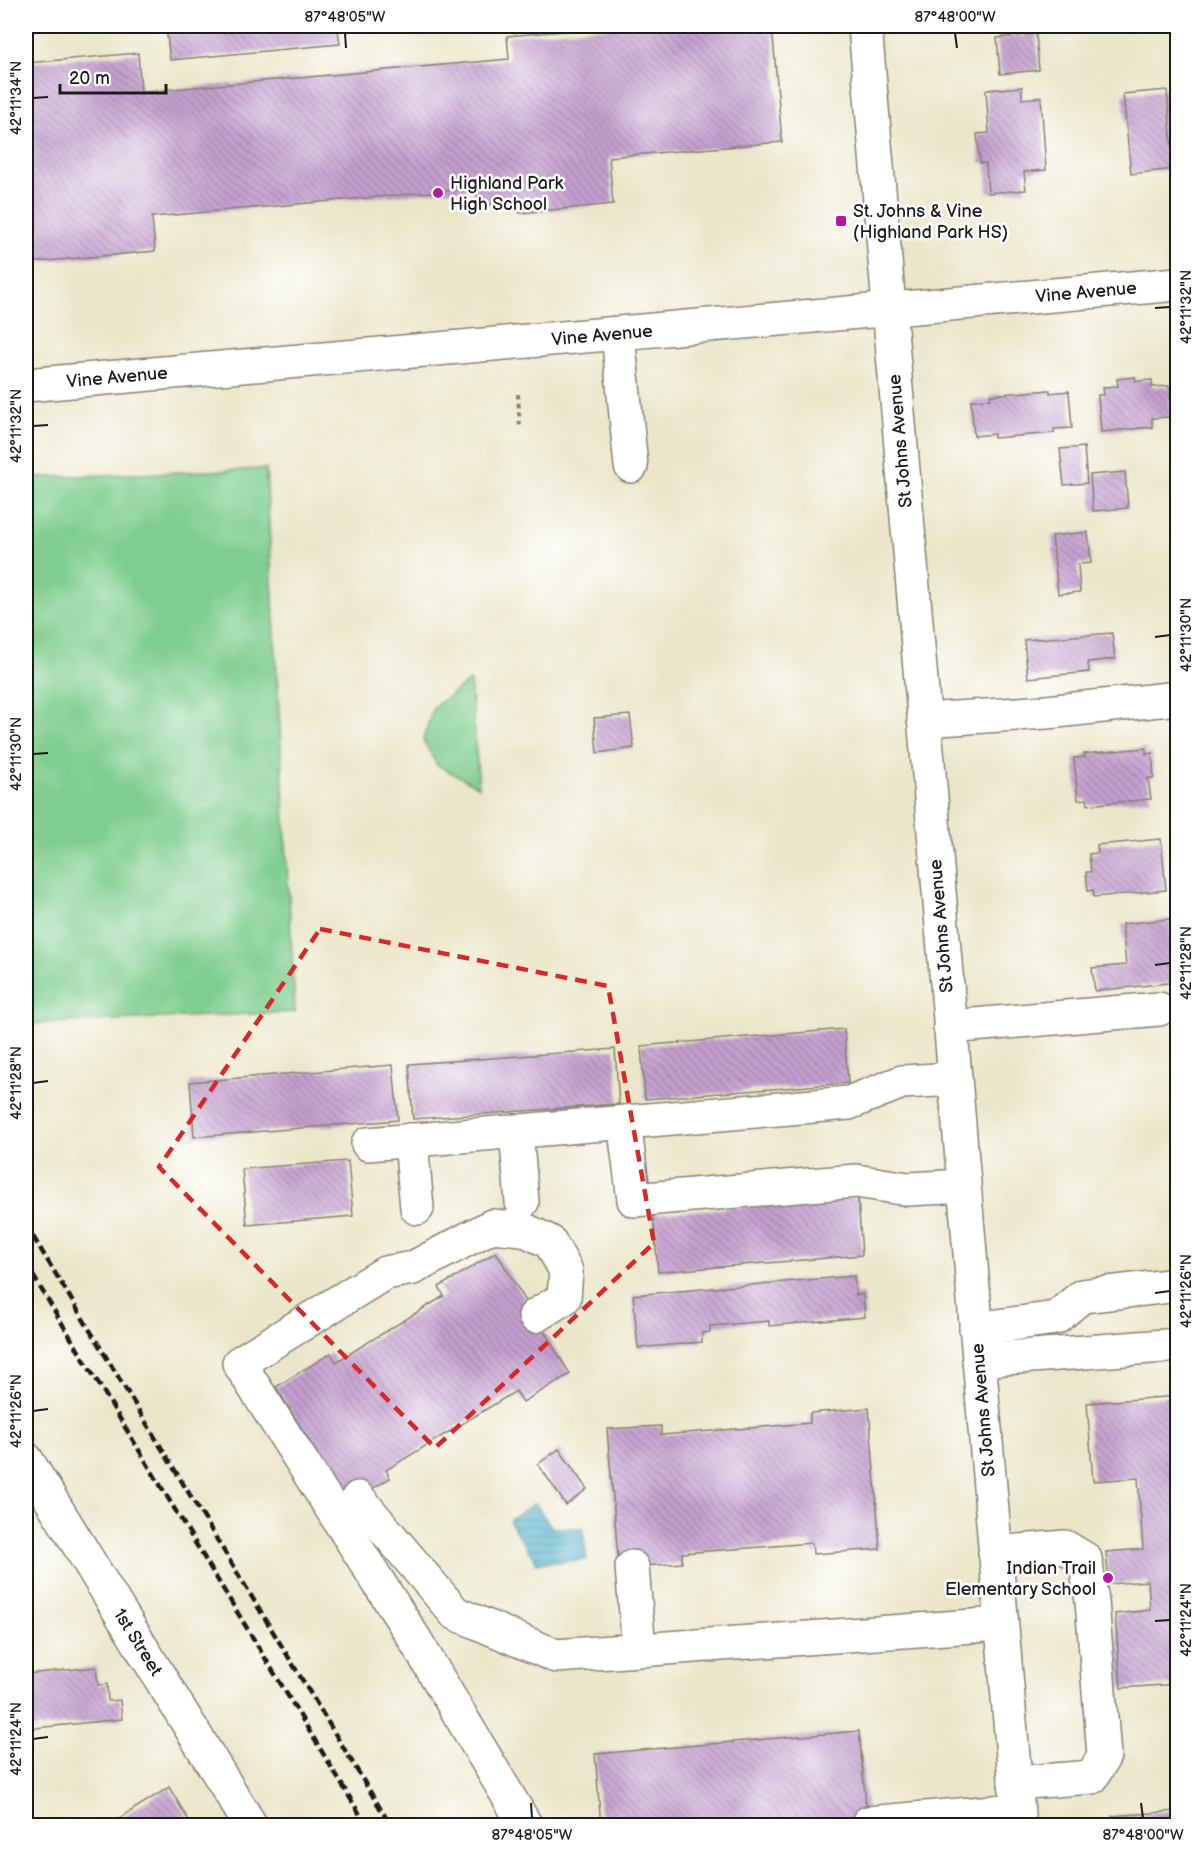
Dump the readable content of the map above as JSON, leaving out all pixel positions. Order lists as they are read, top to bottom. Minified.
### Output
{"streets":{"street":["Vine Avenue","St Johns Avenue","1st Street"]},"crossings":[["Vine Avenue","St Johns Avenue"]],"places":{"other":["Highland Park High School","Indian Trail Elementary School"],"transit":["St. Johns & Vine (Highland Park HS)"]},"scale_bar":"20 m","coordinates":["87°48'05\"W","87°48'00\"W","42°11'34\"N","42°11'32\"N","42°11'30\"N","42°11'28\"N","42°11'26\"N","42°11'24\"N"]}
